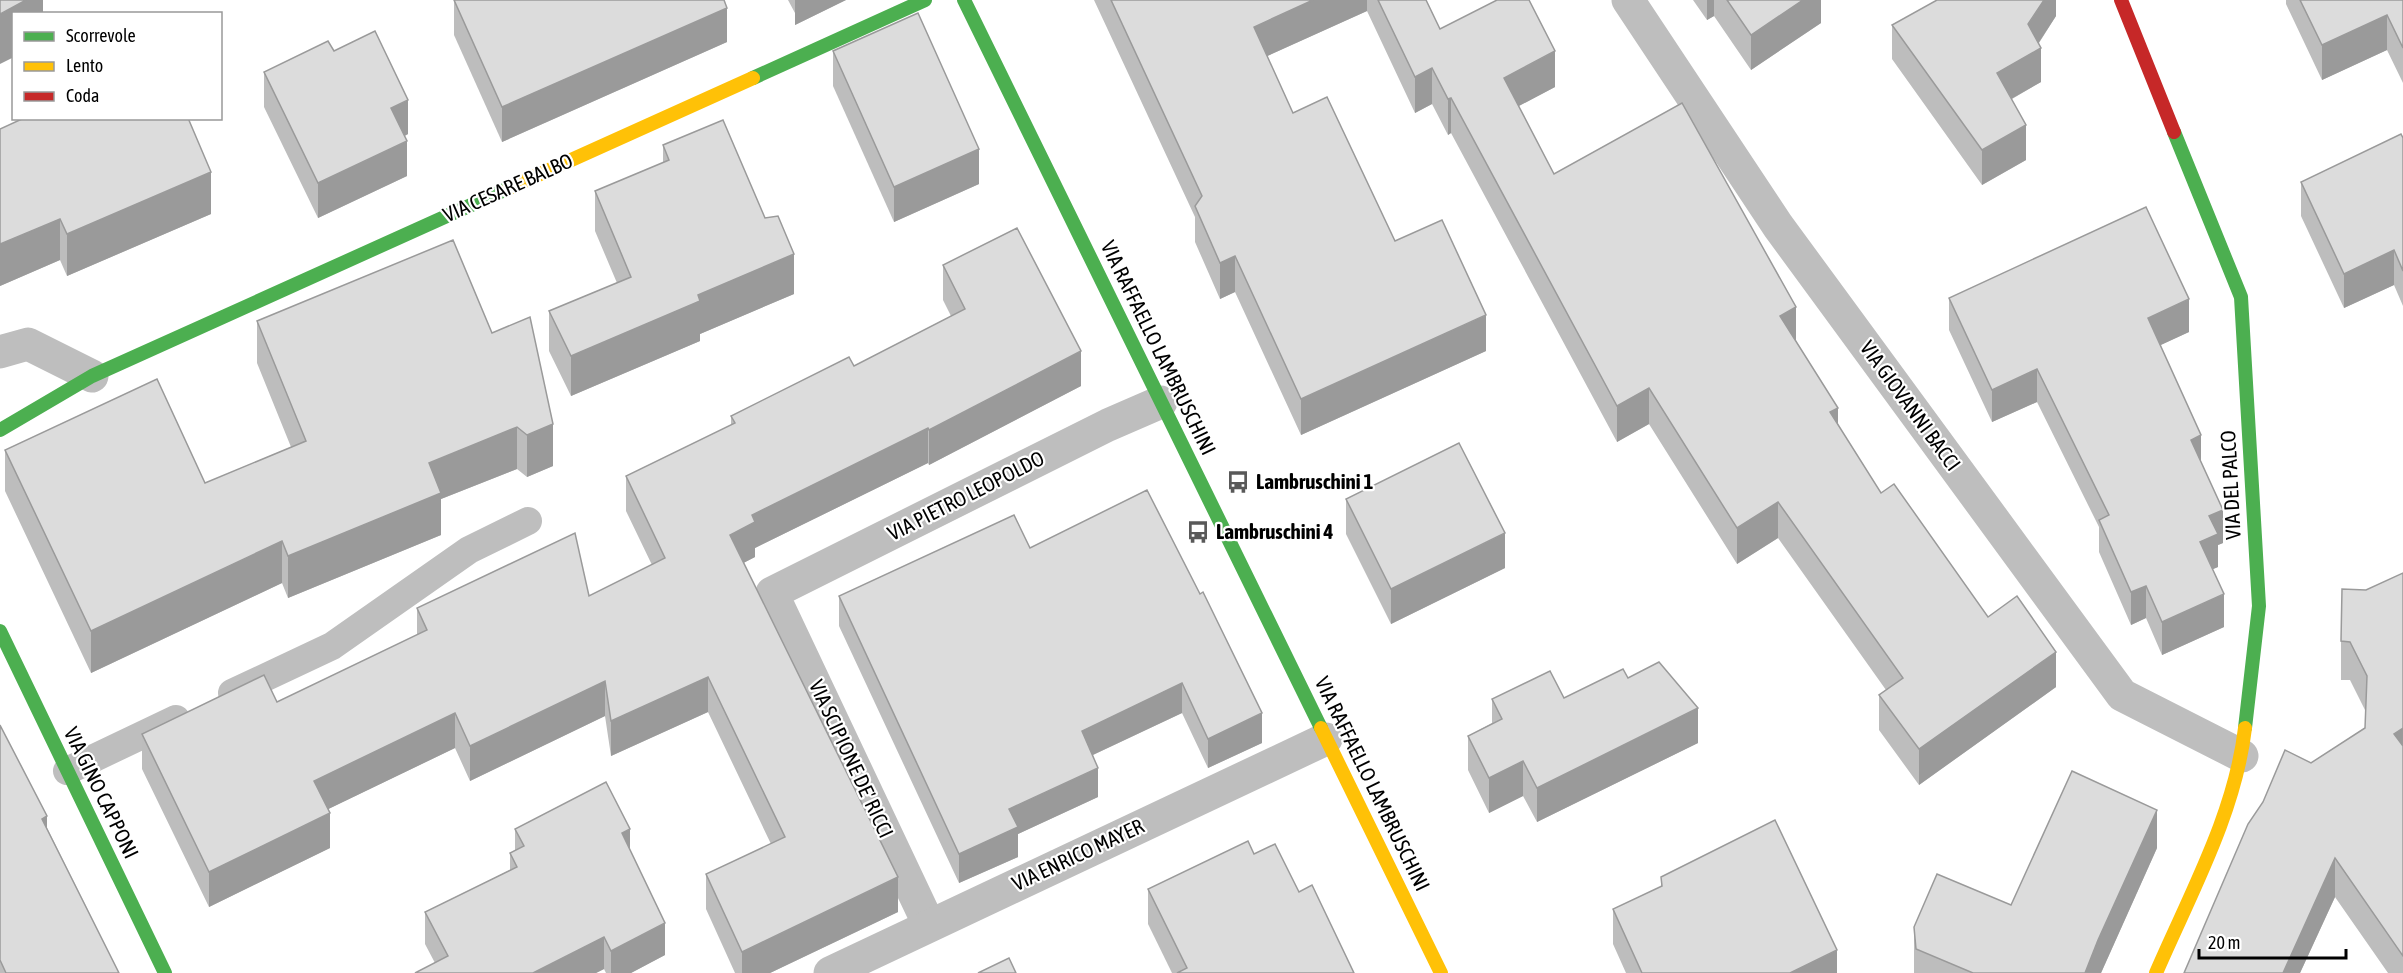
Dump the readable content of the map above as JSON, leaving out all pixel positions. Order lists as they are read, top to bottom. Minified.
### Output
{"streets":{"street":["VIA CESARE BALBO","VIA RAFFAELLO LAMBRUSCHINI","VIA GIOVANNI BACCI","VIA DEL PALCO","VIA PIETRO LEOPOLDO","VIA SCIPIONE DE' RICCI","VIA GINO CAPPONI","VIA ENRICO MAYER"]},"crossings":[["VIA RAFFAELLO LAMBRUSCHINI","VIA PIETRO LEOPOLDO"],["VIA RAFFAELLO LAMBRUSCHINI","VIA ENRICO MAYER"],["VIA GIOVANNI BACCI","VIA DEL PALCO"],["VIA PIETRO LEOPOLDO","VIA SCIPIONE DE' RICCI"],["VIA SCIPIONE DE' RICCI","VIA ENRICO MAYER"]],"places":{"bus stop":["Lambruschini 1","Lambruschini 4"]},"legend":["Scorrevole","Lento","Coda"],"scale_bar":"20 m"}
